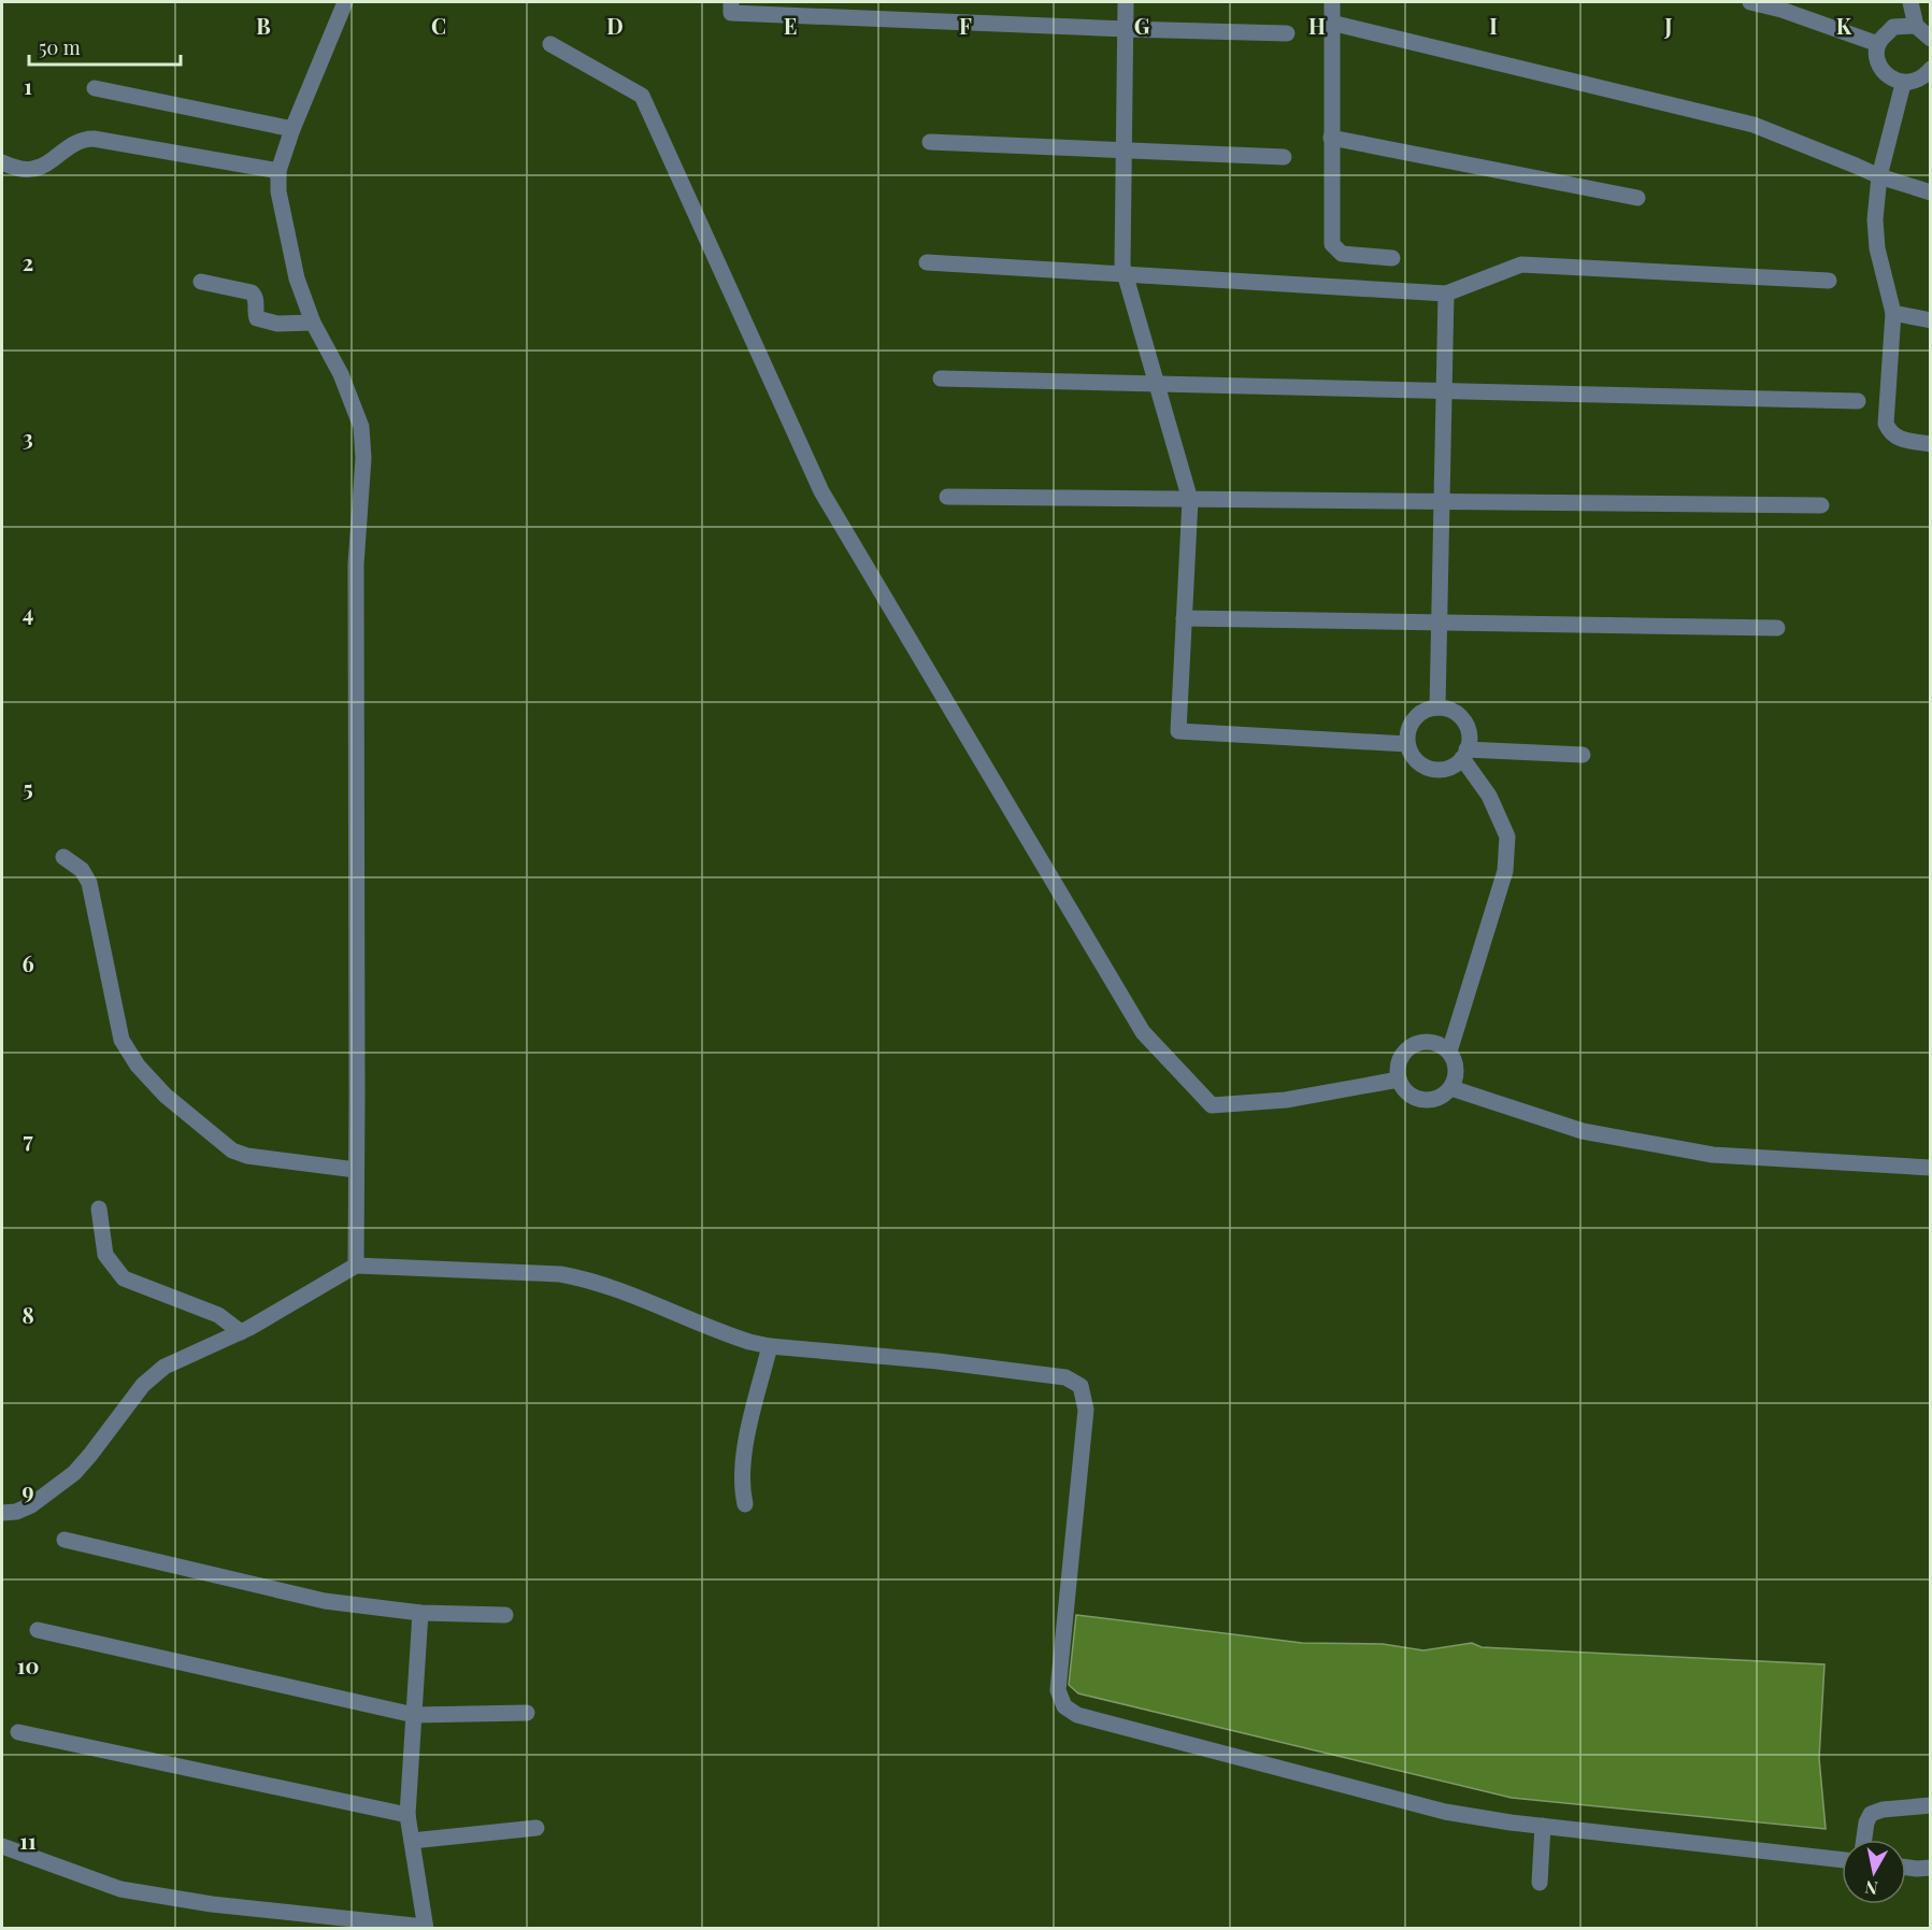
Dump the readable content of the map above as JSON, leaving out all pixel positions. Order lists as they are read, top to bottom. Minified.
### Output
{"scale_bar":"50 m","north":"bottom","grid":{"columns":["B","C","D","E","F","G","H","I","J","K"],"rows":["1","2","3","4","5","6","7","8","9","10","11"]}}
